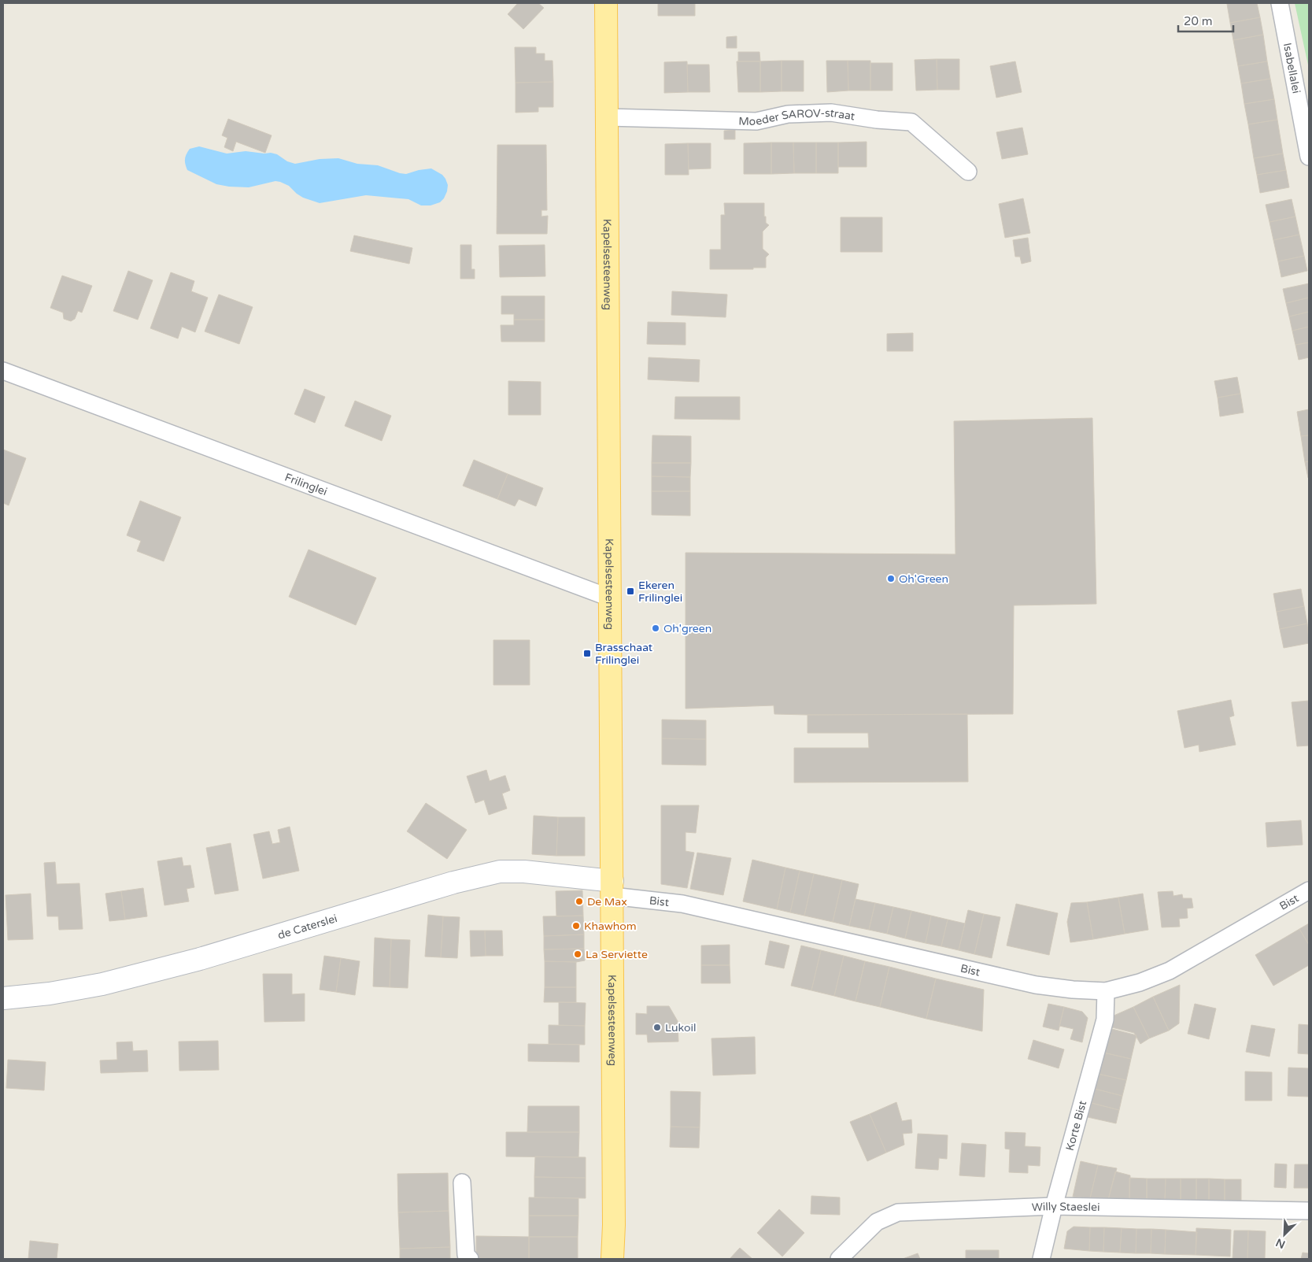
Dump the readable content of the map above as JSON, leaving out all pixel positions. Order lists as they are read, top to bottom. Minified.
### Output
{"streets":{"main road":["Kapelsesteenweg"],"street":["Isabellalei","Moeder SAROV-straat","Frilinglei","Bist","de Caterslei","Korte Bist","Willy Staeslei"]},"crossings":[["Moeder SAROV-straat","Kapelsesteenweg"],["Kapelsesteenweg","Frilinglei"],["Kapelsesteenweg","Bist"],["Kapelsesteenweg","de Caterslei"],["Bist","de Caterslei"],["Bist","Korte Bist"],["Korte Bist","Willy Staeslei"]],"places":{"other":["Oh'Green","Oh'green","De Max","Khawhom","La Serviette","Lukoil"],"transit":["Ekeren Frilinglei","Brasschaat Frilinglei"]},"scale_bar":"20 m","north":"bottom left"}
